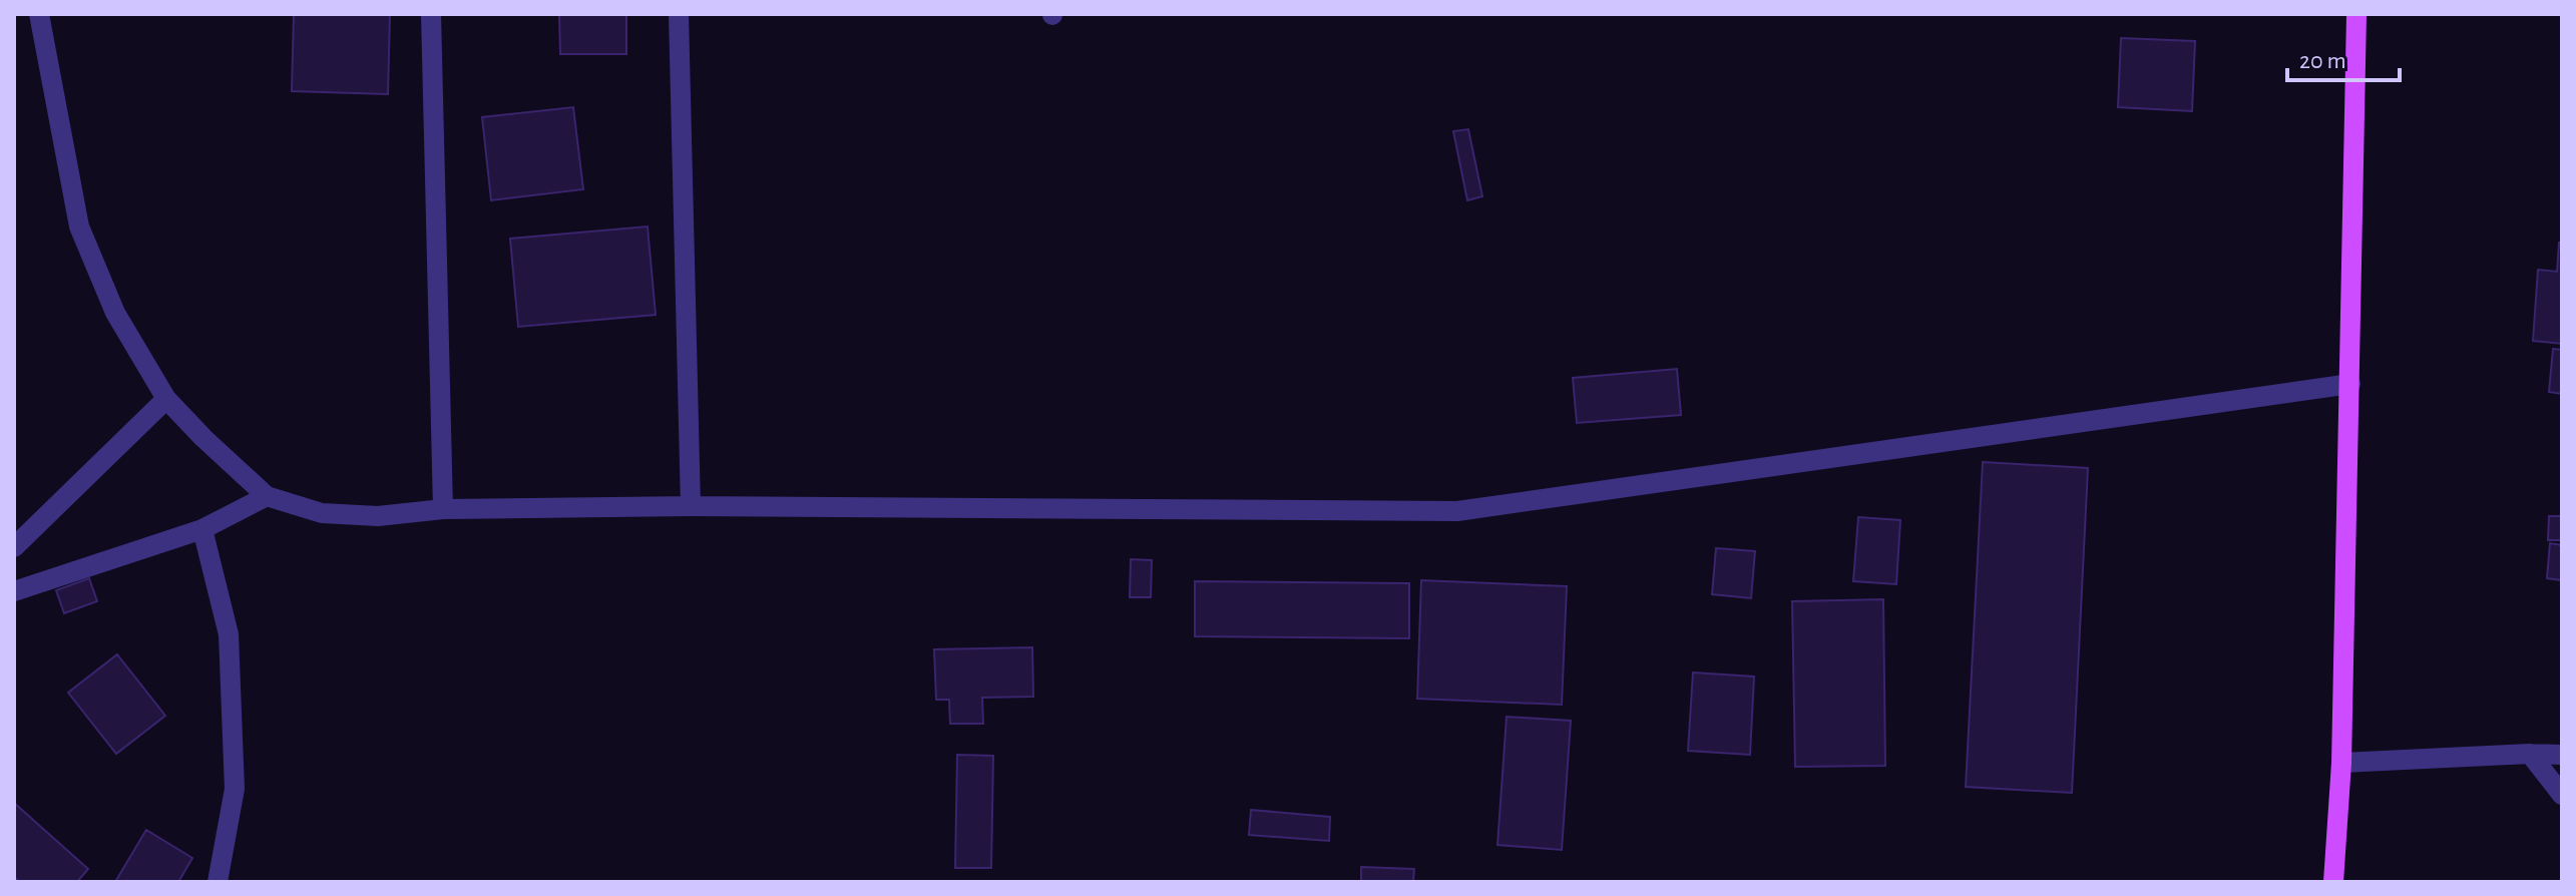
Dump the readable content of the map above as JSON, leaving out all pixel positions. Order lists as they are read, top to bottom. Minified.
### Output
{"scale_bar":"20 m"}
